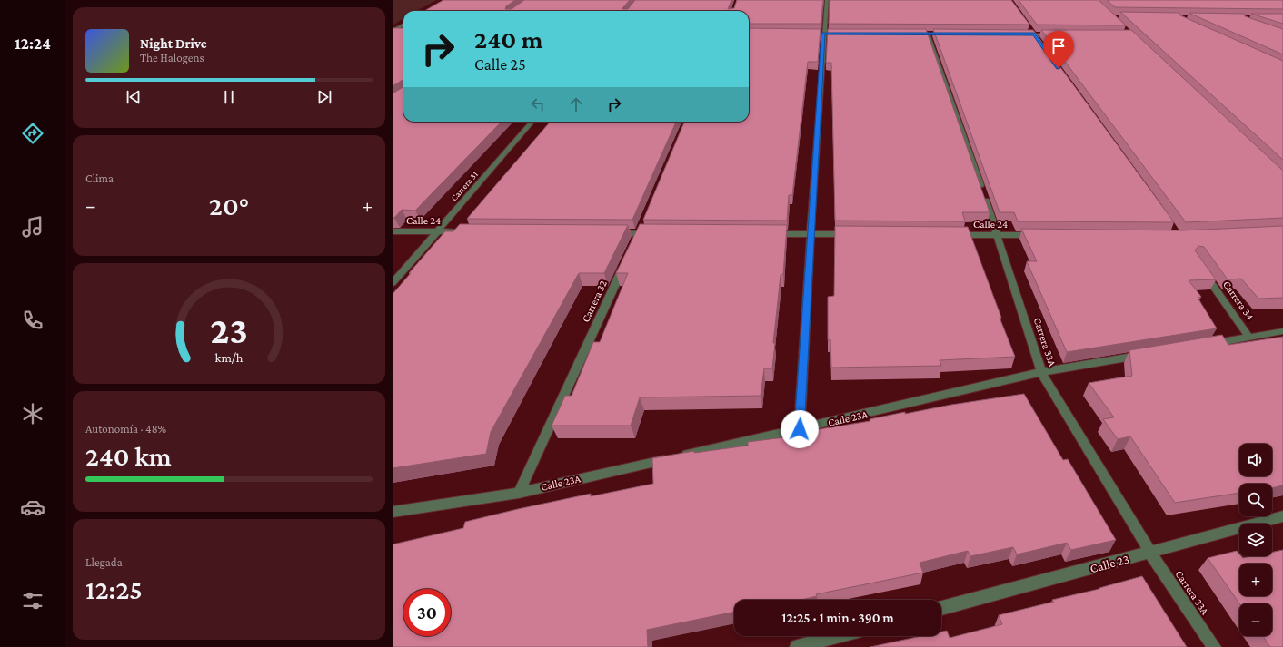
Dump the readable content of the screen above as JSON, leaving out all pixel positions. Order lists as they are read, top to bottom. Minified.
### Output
{"streets":{"street":["Carrera 31","Calle 24","Carrera 34","Carrera 32","Carrera 33A","Calle 23A","Calle 23"]},"crossings":[["Carrera 31","Calle 24"],["Calle 24","Carrera 33A"],["Carrera 32","Calle 23A"],["Carrera 33A","Calle 23A"],["Carrera 33A","Calle 23"]],"page":{"tabs":"12:24","turn":["240 m","Calle 25"],"song":["Night Drive","The Halogens"],"tile":["Clima",["Autonomía · 48%","240 km"],["Llegada","12:25"]],"heat":["−","20°","+"],"map_buttons":["+","−"],"limit":"30","trip":"12:25 · 1 min · 390 m","gauge":["23","km/h"]}}
